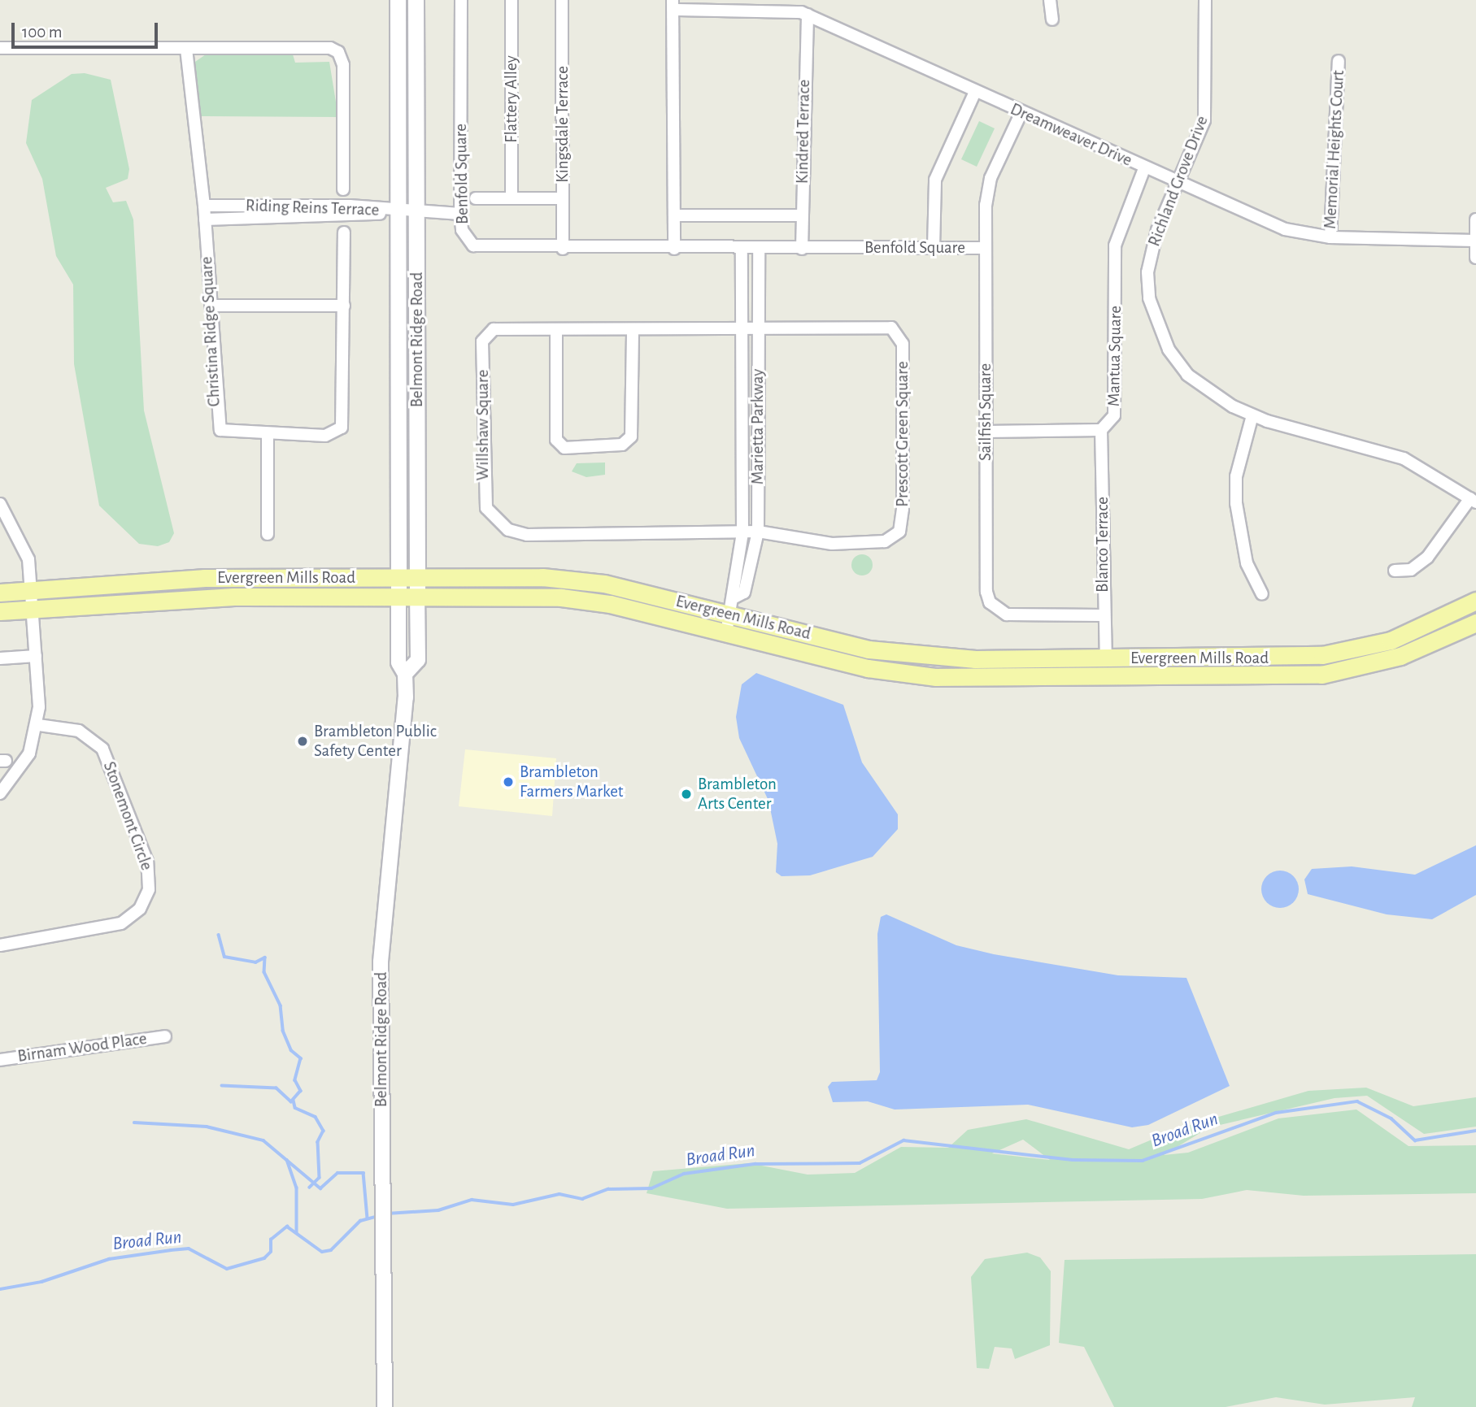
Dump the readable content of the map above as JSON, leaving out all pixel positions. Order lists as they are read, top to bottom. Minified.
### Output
{"streets":{"main road":["Belmont Ridge Road","Evergreen Mills Road"],"street":["Flattery Alley","Kingsdale Terrace","Kindred Terrace","Dreamweaver Drive","Memorial Heights Court","Benfold Square","Richland Grove Drive","Riding Reins Terrace","Christina Ridge Square","Mantua Square","Sailfish Square","Willshaw Square","Marietta Parkway","Prescott Green Square","Blanco Terrace","Stonemont Circle","Birnam Wood Place"]},"crossings":[["Kingsdale Terrace","Benfold Square"],["Kindred Terrace","Dreamweaver Drive"],["Kindred Terrace","Benfold Square"],["Dreamweaver Drive","Memorial Heights Court"],["Dreamweaver Drive","Richland Grove Drive"],["Dreamweaver Drive","Mantua Square"],["Dreamweaver Drive","Sailfish Square"],["Benfold Square","Sailfish Square"],["Benfold Square","Marietta Parkway"],["Riding Reins Terrace","Christina Ridge Square"],["Riding Reins Terrace","Belmont Ridge Road"],["Belmont Ridge Road","Evergreen Mills Road"],["Mantua Square","Sailfish Square"],["Mantua Square","Blanco Terrace"],["Sailfish Square","Blanco Terrace"],["Willshaw Square","Marietta Parkway"],["Willshaw Square","Prescott Green Square"],["Marietta Parkway","Prescott Green Square"],["Marietta Parkway","Evergreen Mills Road"],["Blanco Terrace","Evergreen Mills Road"]],"water":["Broad Run"],"places":["Brambleton Public Safety Center","Brambleton Farmers Market","Brambleton Arts Center"],"scale_bar":"100 m"}
